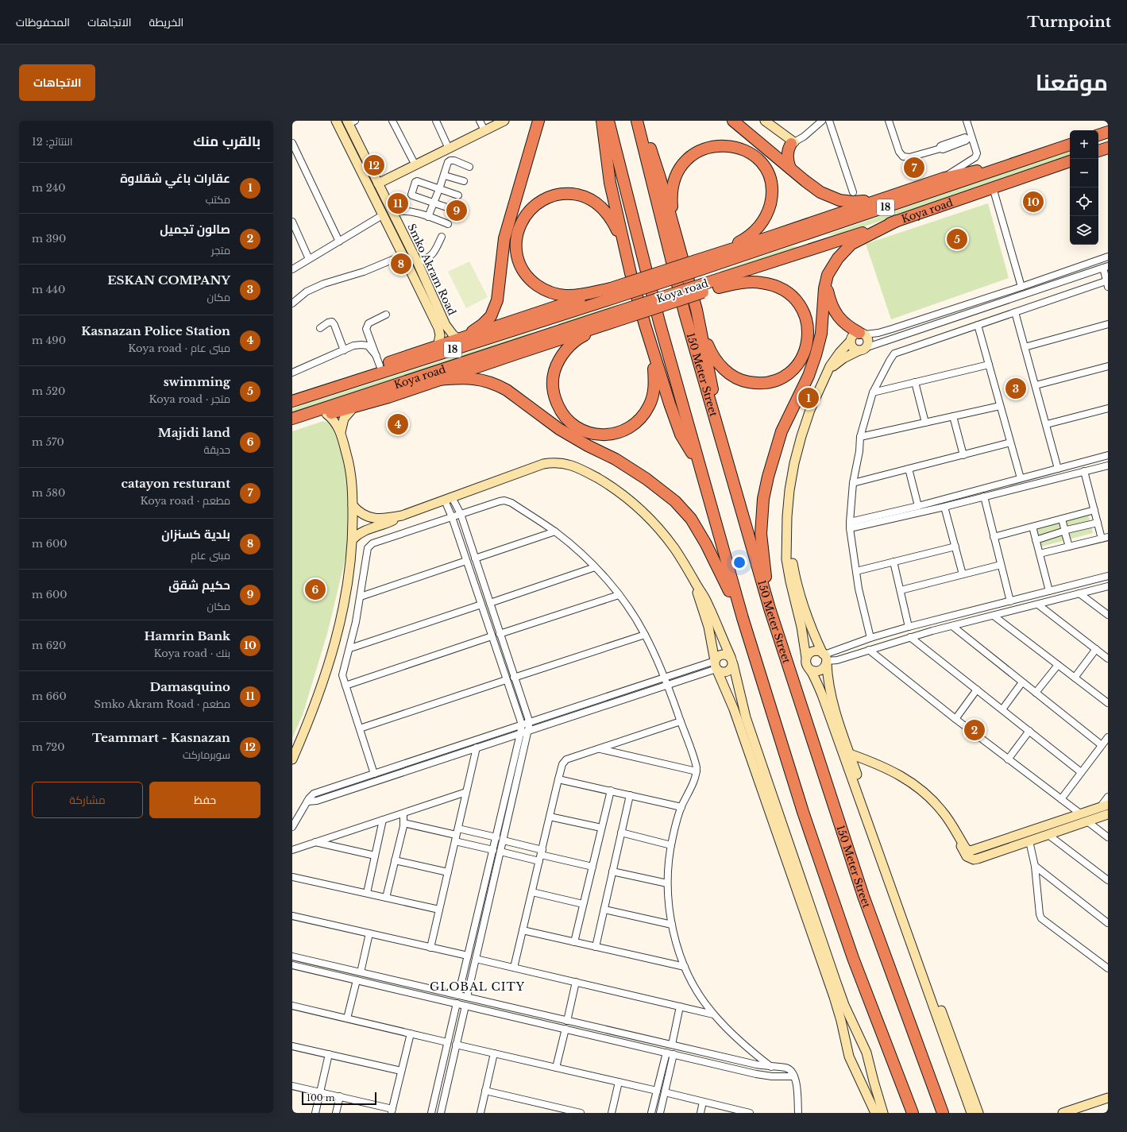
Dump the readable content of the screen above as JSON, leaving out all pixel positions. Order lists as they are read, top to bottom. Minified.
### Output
{"streets":{"highway":["18","Koya road","150 Meter Street"],"street":["Smko Akram Road"]},"districts":["GLOBAL CITY"],"scale_bar":"100 m","page":{"header":"Turnpoint","nav":["الخريطة","الاتجاهات","المحفوظات"],"title":"موقعنا","buttons":["الاتجاهات",["حفظ","مشاركة"]],"heading":["بالقرب منك","النتائج: 12"],"map_buttons":["+","−"],"pins":["12","7","10","11","9","5","8","3","1","4","6","2"],"list":[{"mark":"1","name":"عقارات باغي شقلاوة","note":"مكتب","value":"240 m"},{"mark":"2","name":"صالون تجميل","note":"متجر","value":"390 m"},{"mark":"3","name":"ESKAN COMPANY","note":"مكان","value":"440 m"},{"mark":"4","name":"Kasnazan Police Station","note":"مبنى عام · Koya road","value":"490 m"},{"mark":"5","name":"swimming","note":"متجر · Koya road","value":"520 m"},{"mark":"6","name":"Majidi land","note":"حديقة","value":"570 m"},{"mark":"7","name":"catayon resturant","note":"مطعم · Koya road","value":"580 m"},{"mark":"8","name":"بلدية كسنزان","note":"مبنى عام","value":"600 m"},{"mark":"9","name":"حكيم شقق","note":"مكان","value":"600 m"},{"mark":"10","name":"Hamrin Bank","note":"بنك · Koya road","value":"620 m"},{"mark":"11","name":"Damasquino","note":"مطعم · Smko Akram Road","value":"660 m"},{"mark":"12","name":"Teammart - Kasnazan","note":"سوبرماركت","value":"720 m"}],"scale":"100 m"}}
